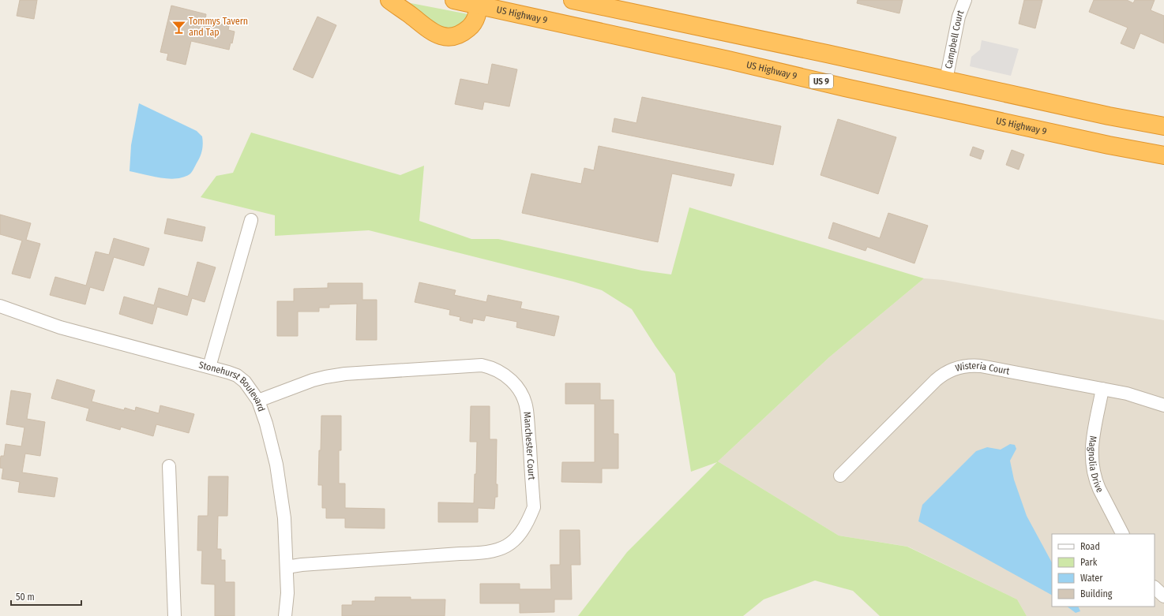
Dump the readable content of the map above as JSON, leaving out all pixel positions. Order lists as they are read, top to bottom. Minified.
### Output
{"streets":{"highway":["US Highway 9","US 9"],"street":["Campbell Court","Wisteria Court","Stonehurst Boulevard","Manchester Court","Magnolia Drive"]},"crossings":[["Wisteria Court","Magnolia Drive"],["Stonehurst Boulevard","Manchester Court"]],"places":{"bar":["Tommys Tavern and Tap"]},"legend":["Road","Park","Water","Building"],"scale_bar":"50 m"}
